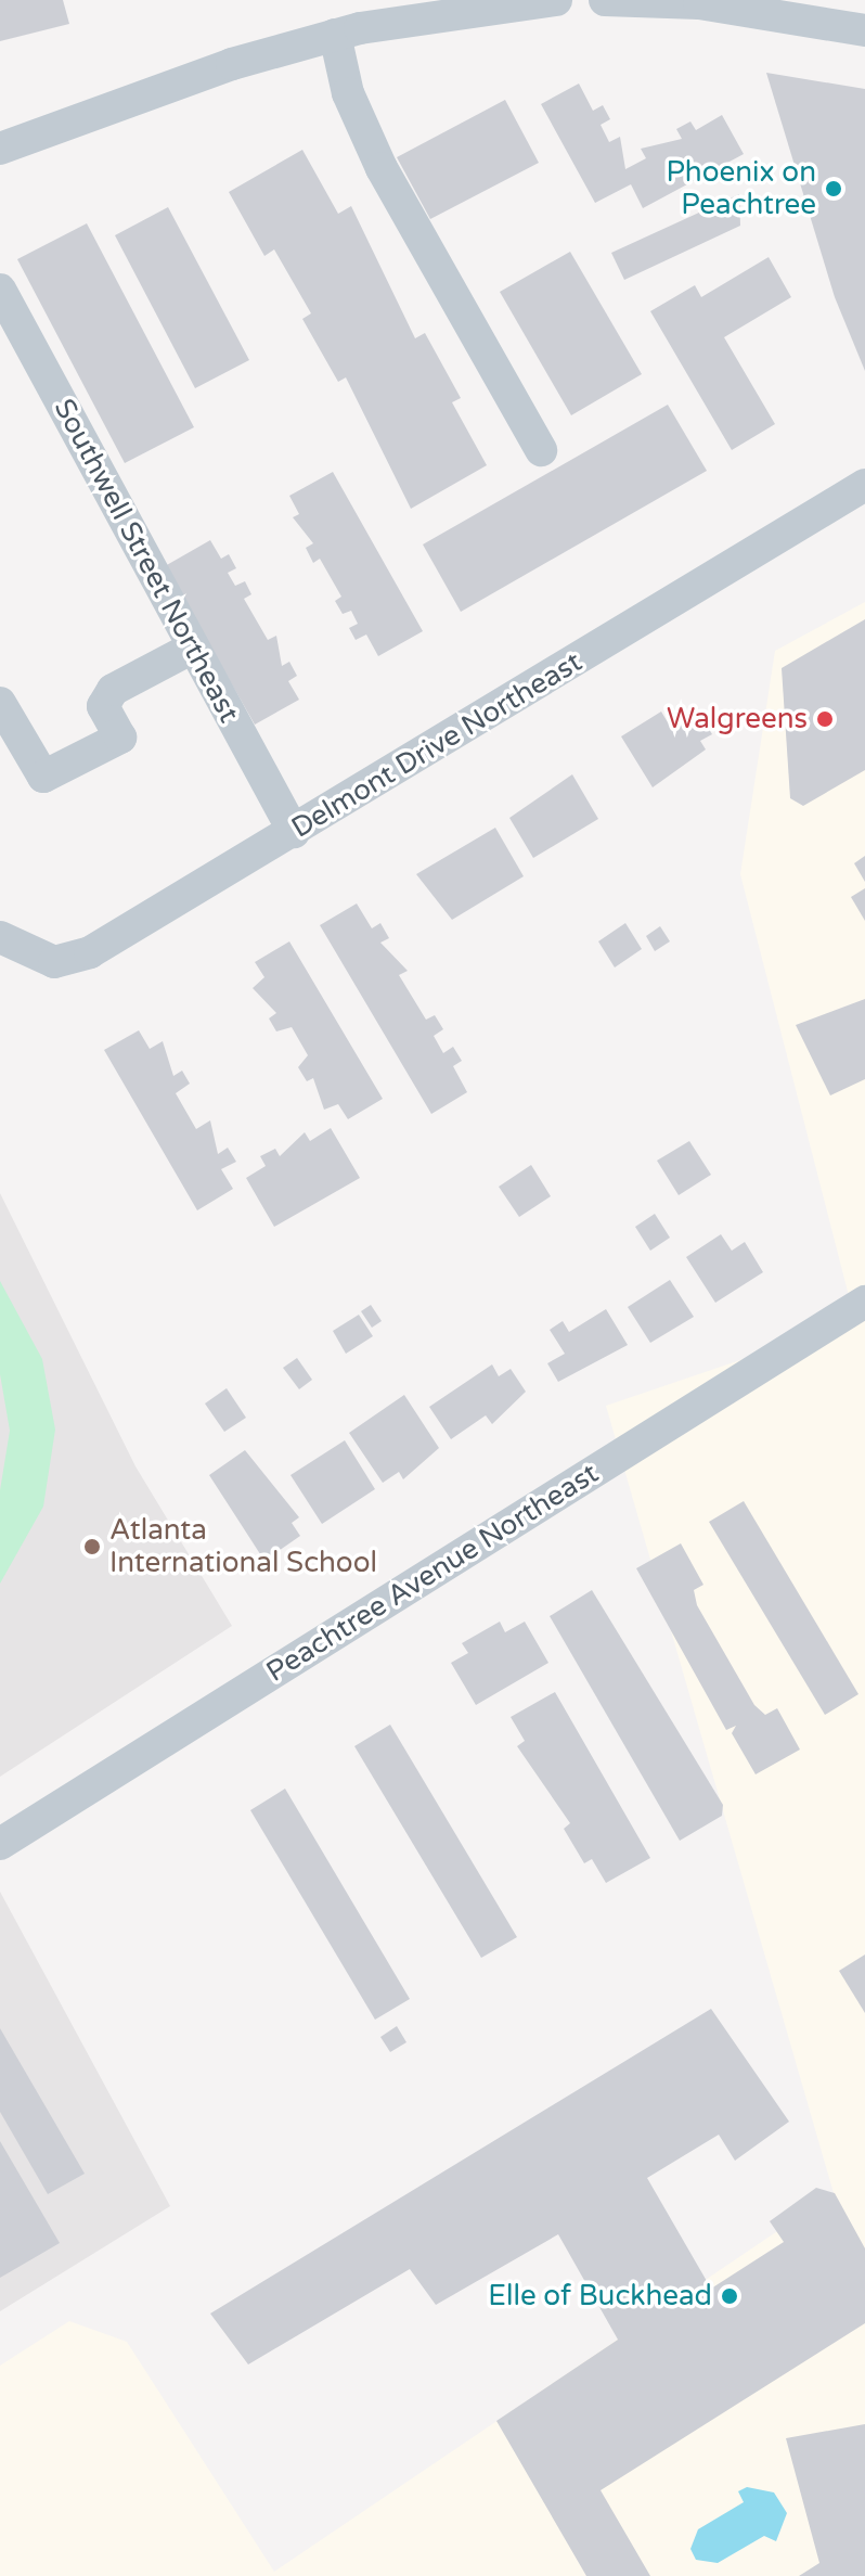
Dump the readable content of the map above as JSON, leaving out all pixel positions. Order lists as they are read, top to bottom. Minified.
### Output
{"streets":{"street":["Southwell Street Northeast","Delmont Drive Northeast","Peachtree Avenue Northeast"]},"crossings":[["Southwell Street Northeast","Delmont Drive Northeast"]],"places":["Phoenix on Peachtree","Walgreens","Atlanta International School","Elle of Buckhead"]}
